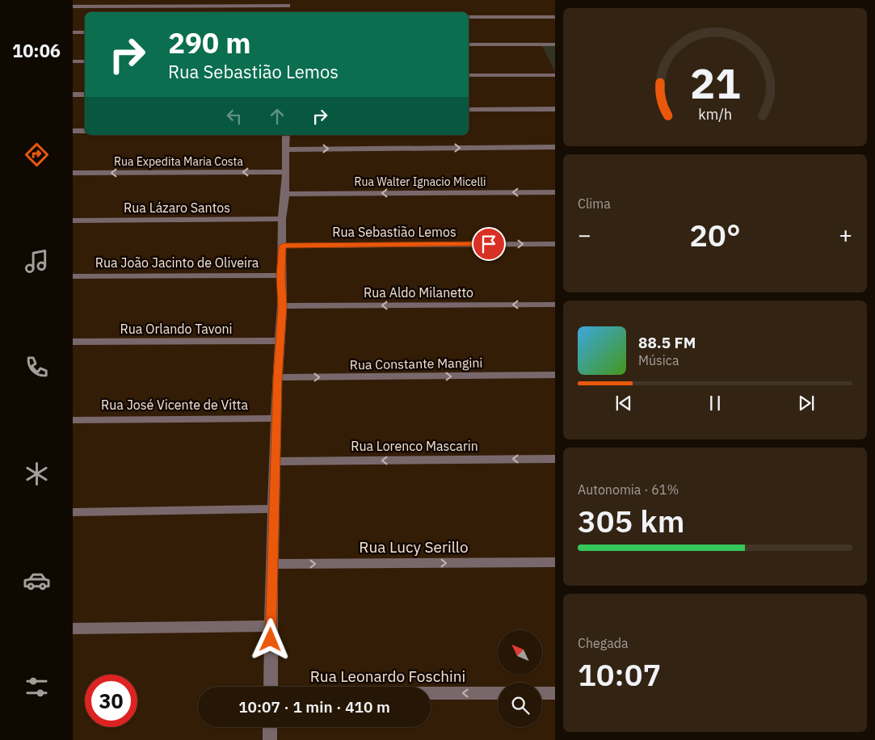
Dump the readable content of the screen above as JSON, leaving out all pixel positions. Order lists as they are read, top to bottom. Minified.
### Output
{"streets":{"street":["Rua Expedita Maria Costa","Rua Walter Ignacio Micelli","Rua Lázaro Santos","Rua Sebastião Lemos","Rua João Jacinto de Oliveira","Rua Aldo Milanetto","Rua Orlando Tavoni","Rua Constante Mangini","Rua José Vicente de Vitta","Rua Lorenco Mascarin","Rua Lucy Serillo","Rua Leonardo Foschini"]},"one_way":["Rua Expedita Maria Costa","Rua Sebastião Lemos","Rua Aldo Milanetto","Rua Constante Mangini","Rua Lorenco Mascarin","Rua Lucy Serillo","Rua Leonardo Foschini"],"north":"top left","page":{"tabs":"10:06","turn":["290 m","Rua Sebastião Lemos"],"tile":["Clima",["Autonomia · 61%","305 km"],["Chegada","10:07"]],"heat":["−","20°","+"],"song":["88.5 FM","Música"],"limit":"30","trip":"10:07 · 1 min · 410 m","gauge":["21","km/h"]}}
